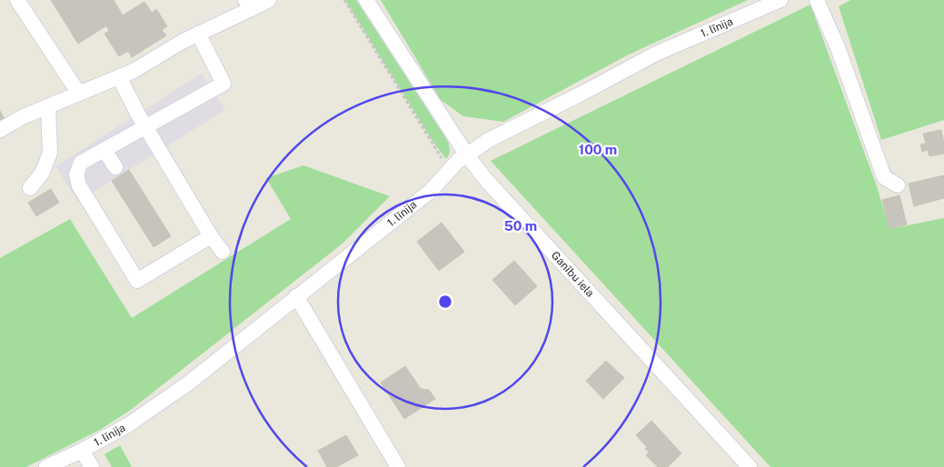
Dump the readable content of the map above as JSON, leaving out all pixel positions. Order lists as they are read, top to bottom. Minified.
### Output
{"streets":{"street":["1. līnija","Ganību iela"]},"crossings":[["1. līnija","Ganību iela"]],"rings":["100 m","50 m"]}
